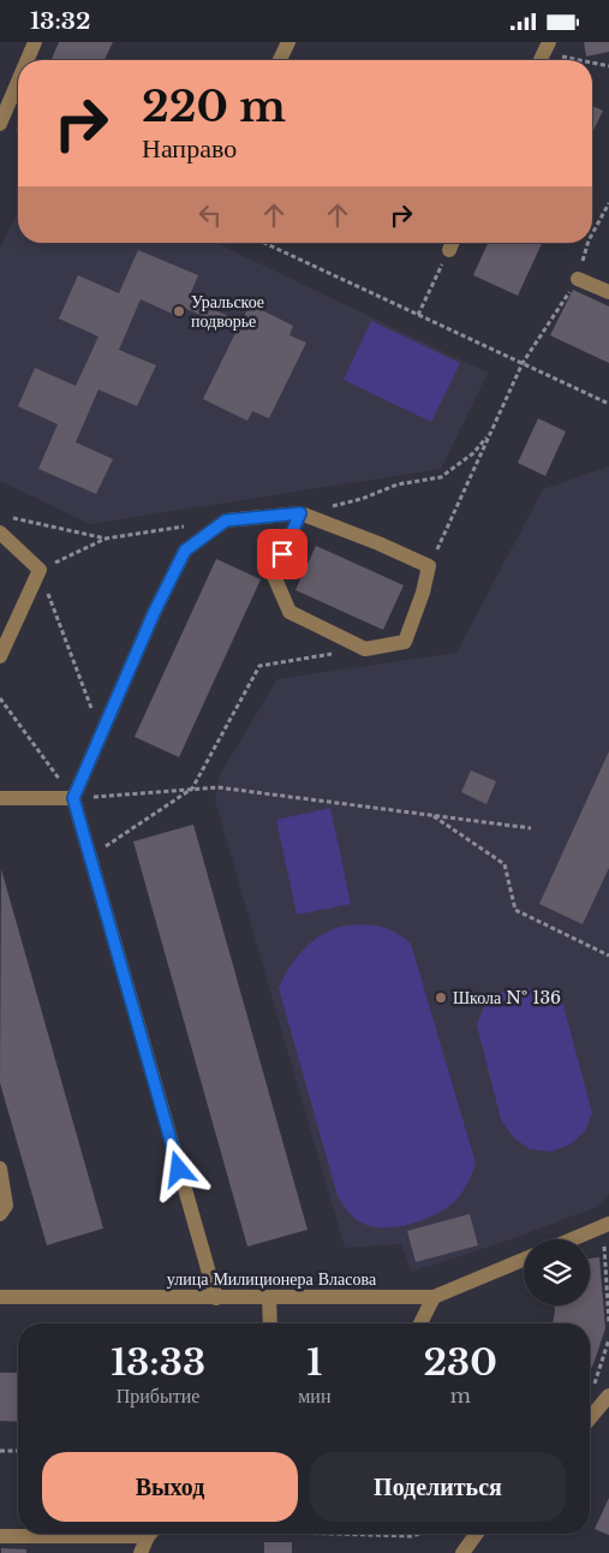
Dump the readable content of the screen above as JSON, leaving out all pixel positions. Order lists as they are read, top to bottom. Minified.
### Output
{"streets":{"street":["улица Милиционера Власова"]},"places":["Уральское подворье","Школа № 136"],"page":{"status":"13:32","turn":["220 m","Направо"],"eta":["13:33","Прибытие","1","мин","230","m"],"buttons":["Выход","Поделиться"]}}
